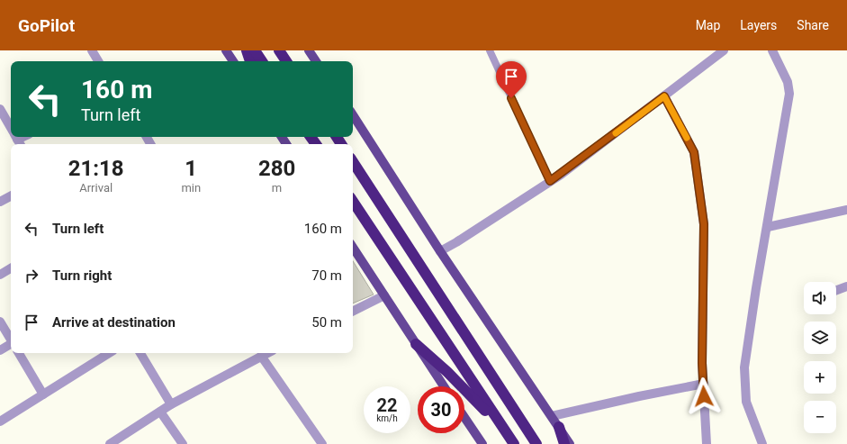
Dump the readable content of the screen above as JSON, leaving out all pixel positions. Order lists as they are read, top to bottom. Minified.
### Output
{"page":{"header":"GoPilot","nav":["Map","Layers","Share"],"turn":["160 m","Turn left"],"eta":["21:18","Arrival","1","min","280","m"],"list":[{"name":"Turn left","value":"160 m"},{"name":"Turn right","value":"70 m"},{"name":"Arrive at destination","value":"50 m"}],"map_buttons":["+","−"],"speed":"22 km/h","limit":"30"}}
